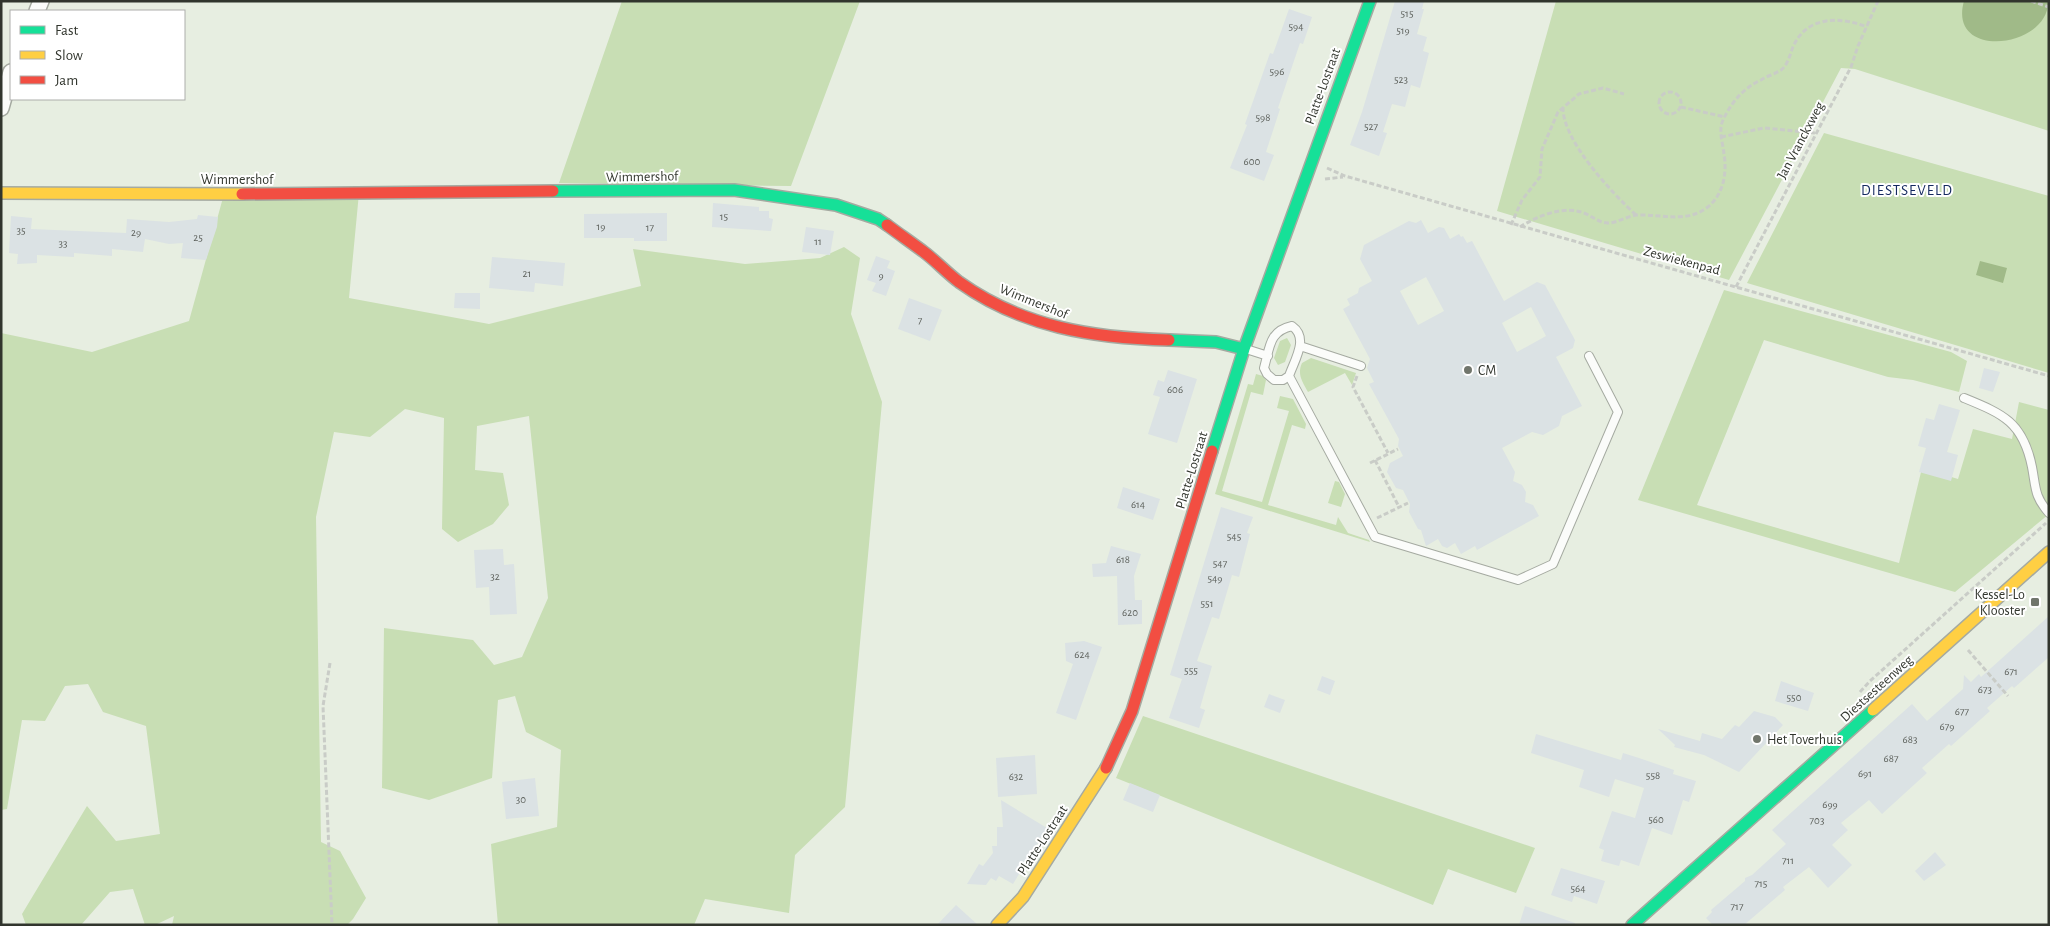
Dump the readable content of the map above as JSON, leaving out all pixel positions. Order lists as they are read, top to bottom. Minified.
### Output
{"streets":{"street":["Platte-Lostraat","Wimmershof","Diestsesteenweg"],"path":["Jan Vranckxweg","Zeswiekenpad"]},"crossings":[["Platte-Lostraat","Wimmershof"],["Platte-Lostraat","Zeswiekenpad"],["Jan Vranckxweg","Zeswiekenpad"]],"districts":["DIESTSEVELD"],"places":{"other":["CM","Het Toverhuis"],"transit":["Kessel-Lo Klooster"]},"house_numbers":["515","594","519","596","523","598","527","600","15","19","17","35","29","25","11","33","21","9","7","606","614","545","618","547","32","549","551","620","624","555","671","673","550","677","679","683","687","691","558","632","30","699","560","703","711","715","564","717"],"legend":["Fast","Slow","Jam"]}
